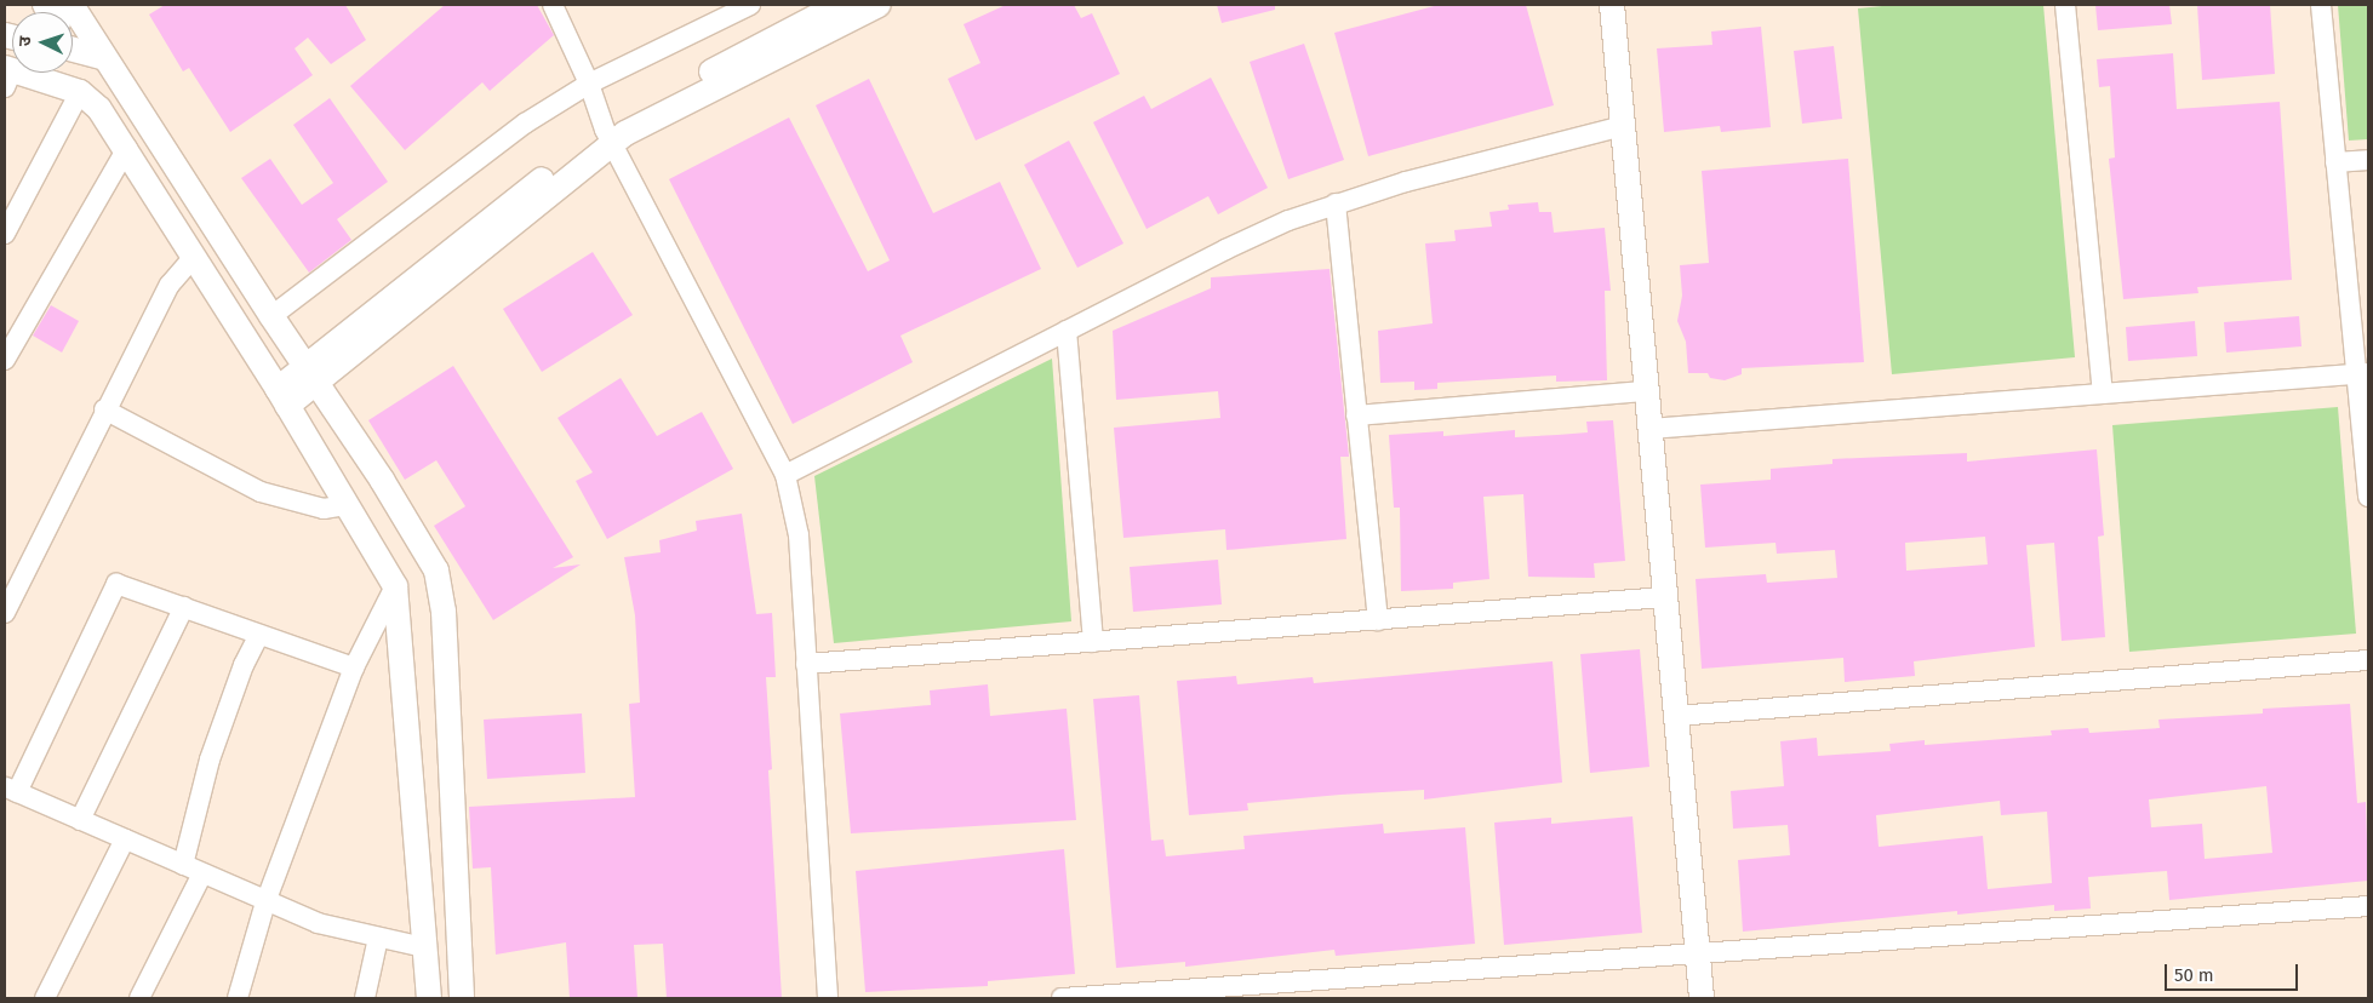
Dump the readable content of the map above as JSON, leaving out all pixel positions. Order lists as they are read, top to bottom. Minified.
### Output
{"scale_bar":"50 m","north":"left"}
